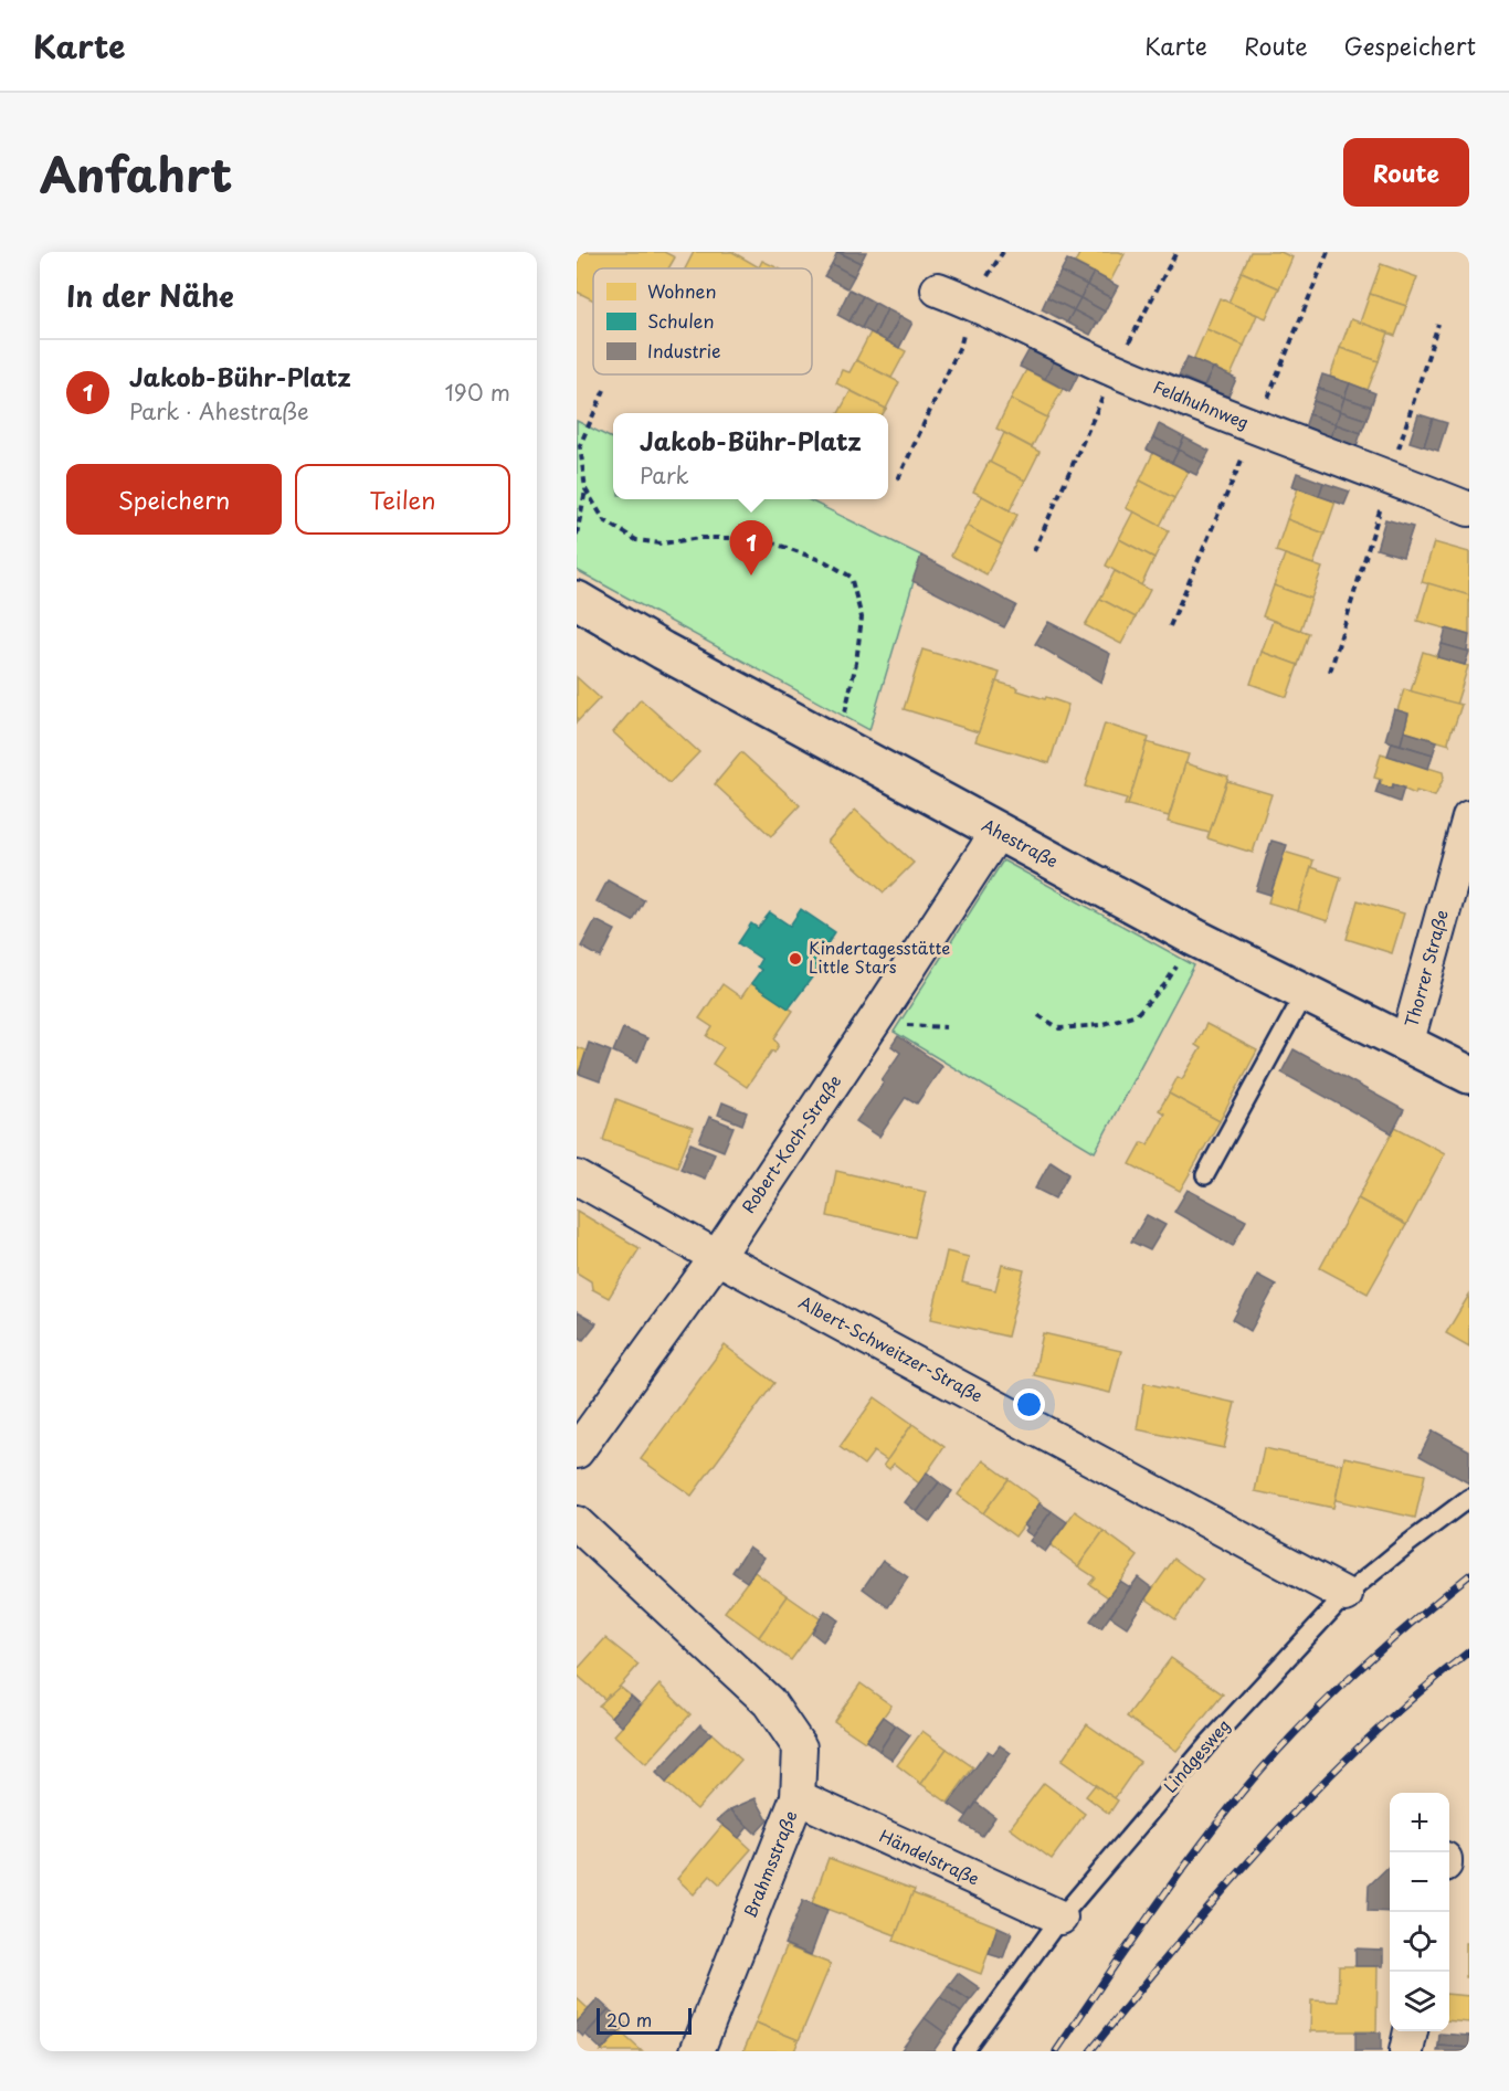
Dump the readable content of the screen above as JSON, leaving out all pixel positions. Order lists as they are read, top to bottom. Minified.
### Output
{"streets":{"street":["Feldhuhnweg","Ahestraße","Thorrer Straße","Robert-Koch-Straße","Albert-Schweitzer-Straße","Händelstraße","Brahmsstraße"],"lane":["Lindgesweg"]},"crossings":[["Ahestraße","Thorrer Straße"],["Ahestraße","Robert-Koch-Straße"],["Robert-Koch-Straße","Albert-Schweitzer-Straße"],["Albert-Schweitzer-Straße","Lindgesweg"],["Lindgesweg","Händelstraße"],["Händelstraße","Brahmsstraße"]],"places":["Kindertagesstätte Little Stars"],"legend":["Wohnen","Schulen","Industrie"],"scale_bar":"20 m","page":{"header":"Karte","nav":["Karte","Route","Gespeichert"],"title":"Anfahrt","buttons":["Route",["Speichern","Teilen"]],"heading":"In der Nähe","list":[{"mark":"1","name":"Jakob-Bühr-Platz","note":"Park · Ahestraße","value":"190 m"}],"popup":["Jakob-Bühr-Platz","Park"],"pins":"1","map_buttons":["+","−"],"scale":"20 m"}}
